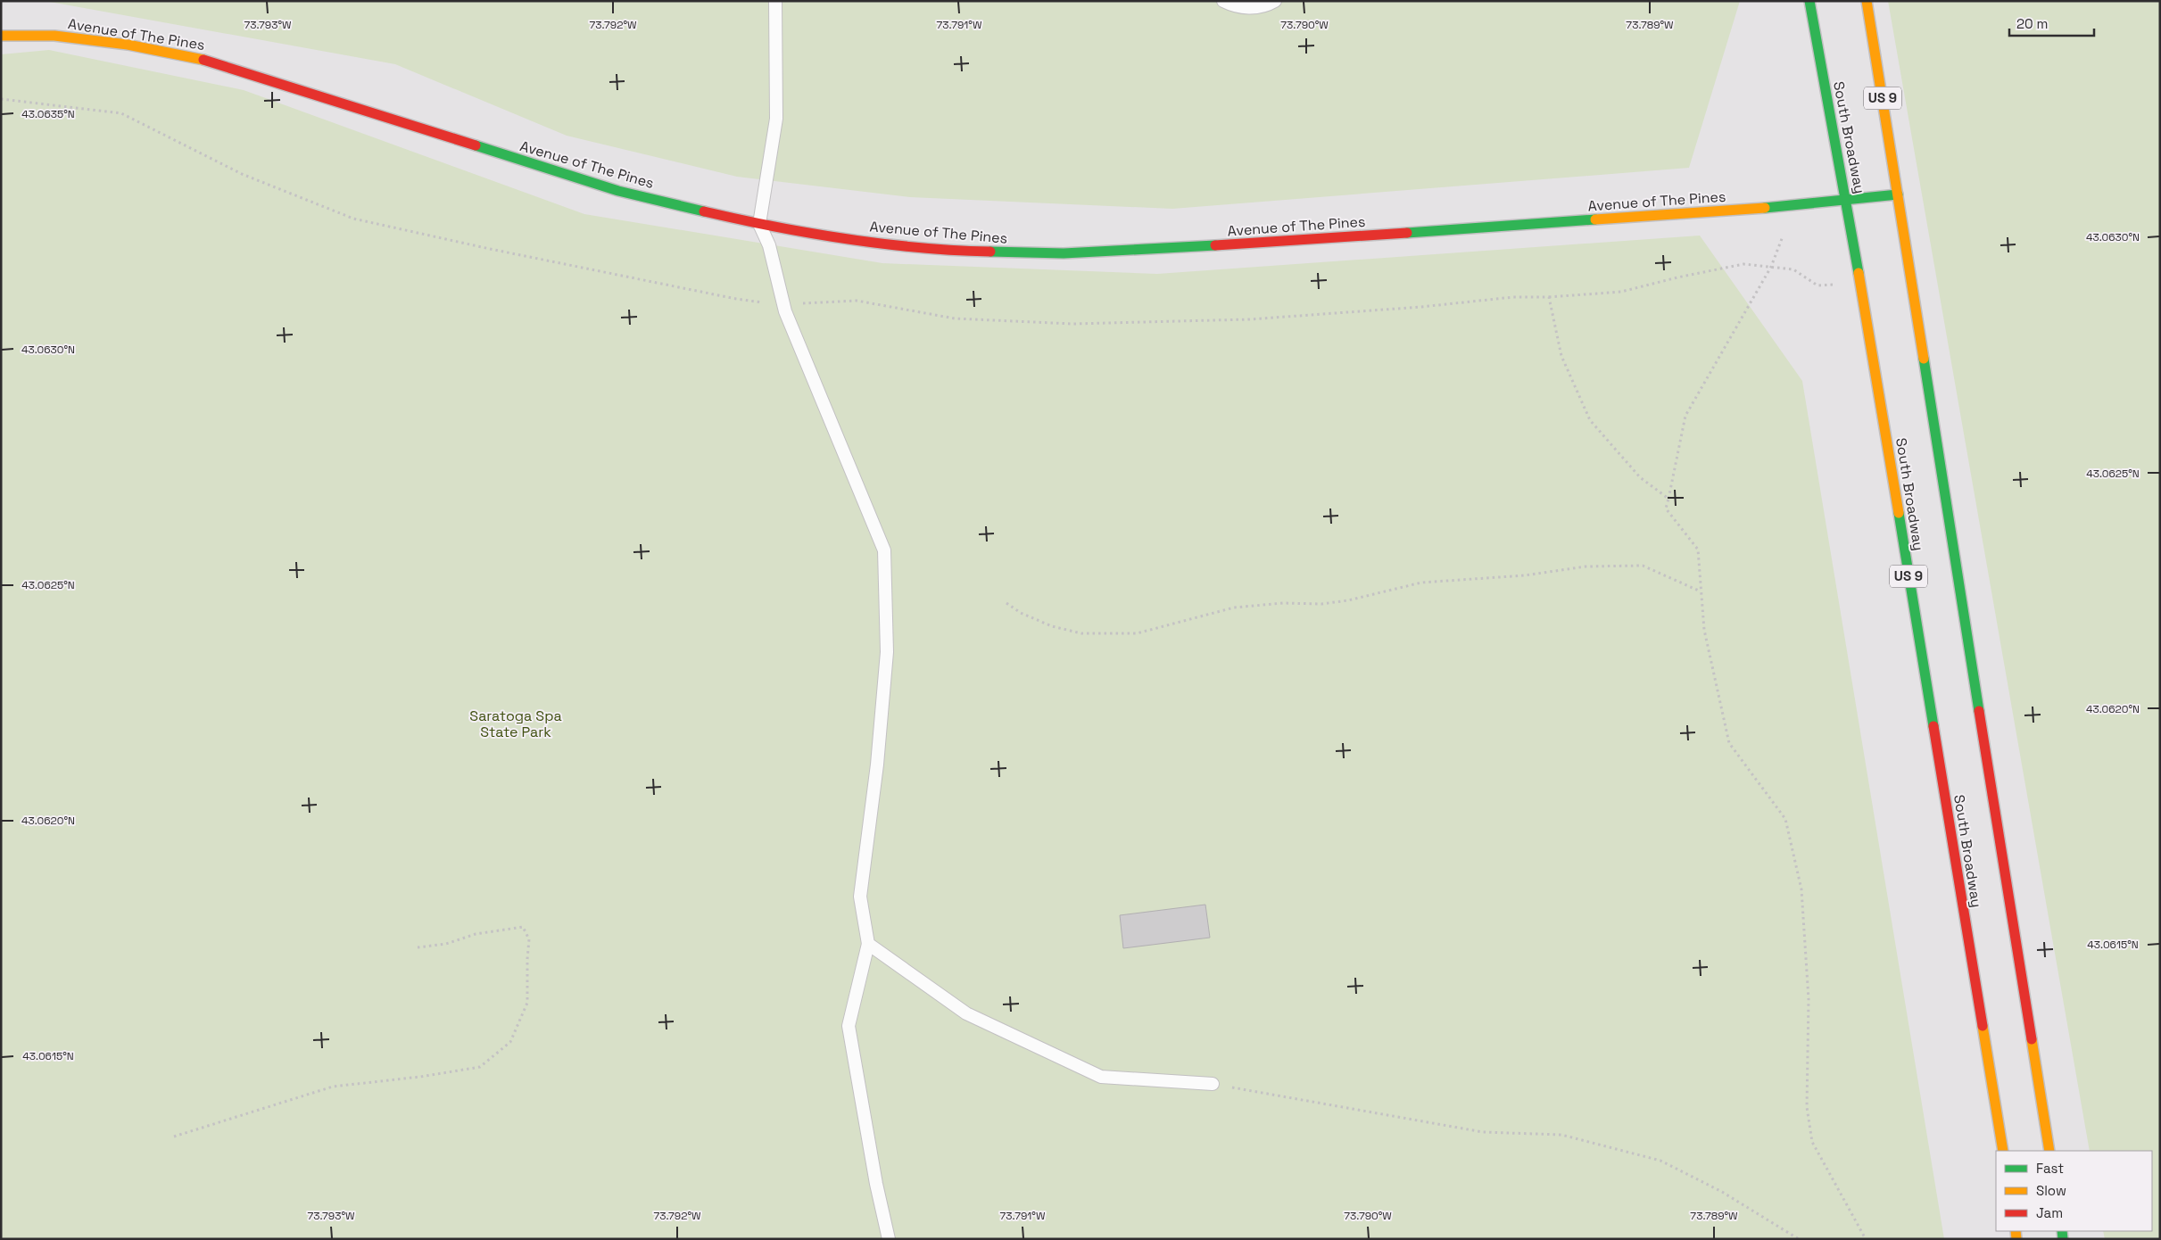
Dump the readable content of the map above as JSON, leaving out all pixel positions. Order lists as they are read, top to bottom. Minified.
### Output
{"streets":{"main road":["Avenue of The Pines","US 9","South Broadway"]},"crossings":[["Avenue of The Pines","US 9"],["Avenue of The Pines","South Broadway"]],"parks":["Saratoga Spa State Park"],"legend":["Fast","Slow","Jam"],"scale_bar":"20 m","coordinates":["73.793°W","73.792°W","73.791°W","73.790°W","73.789°W","43.0635°N","43.0630°N","43.0625°N","43.0620°N","43.0615°N"]}
